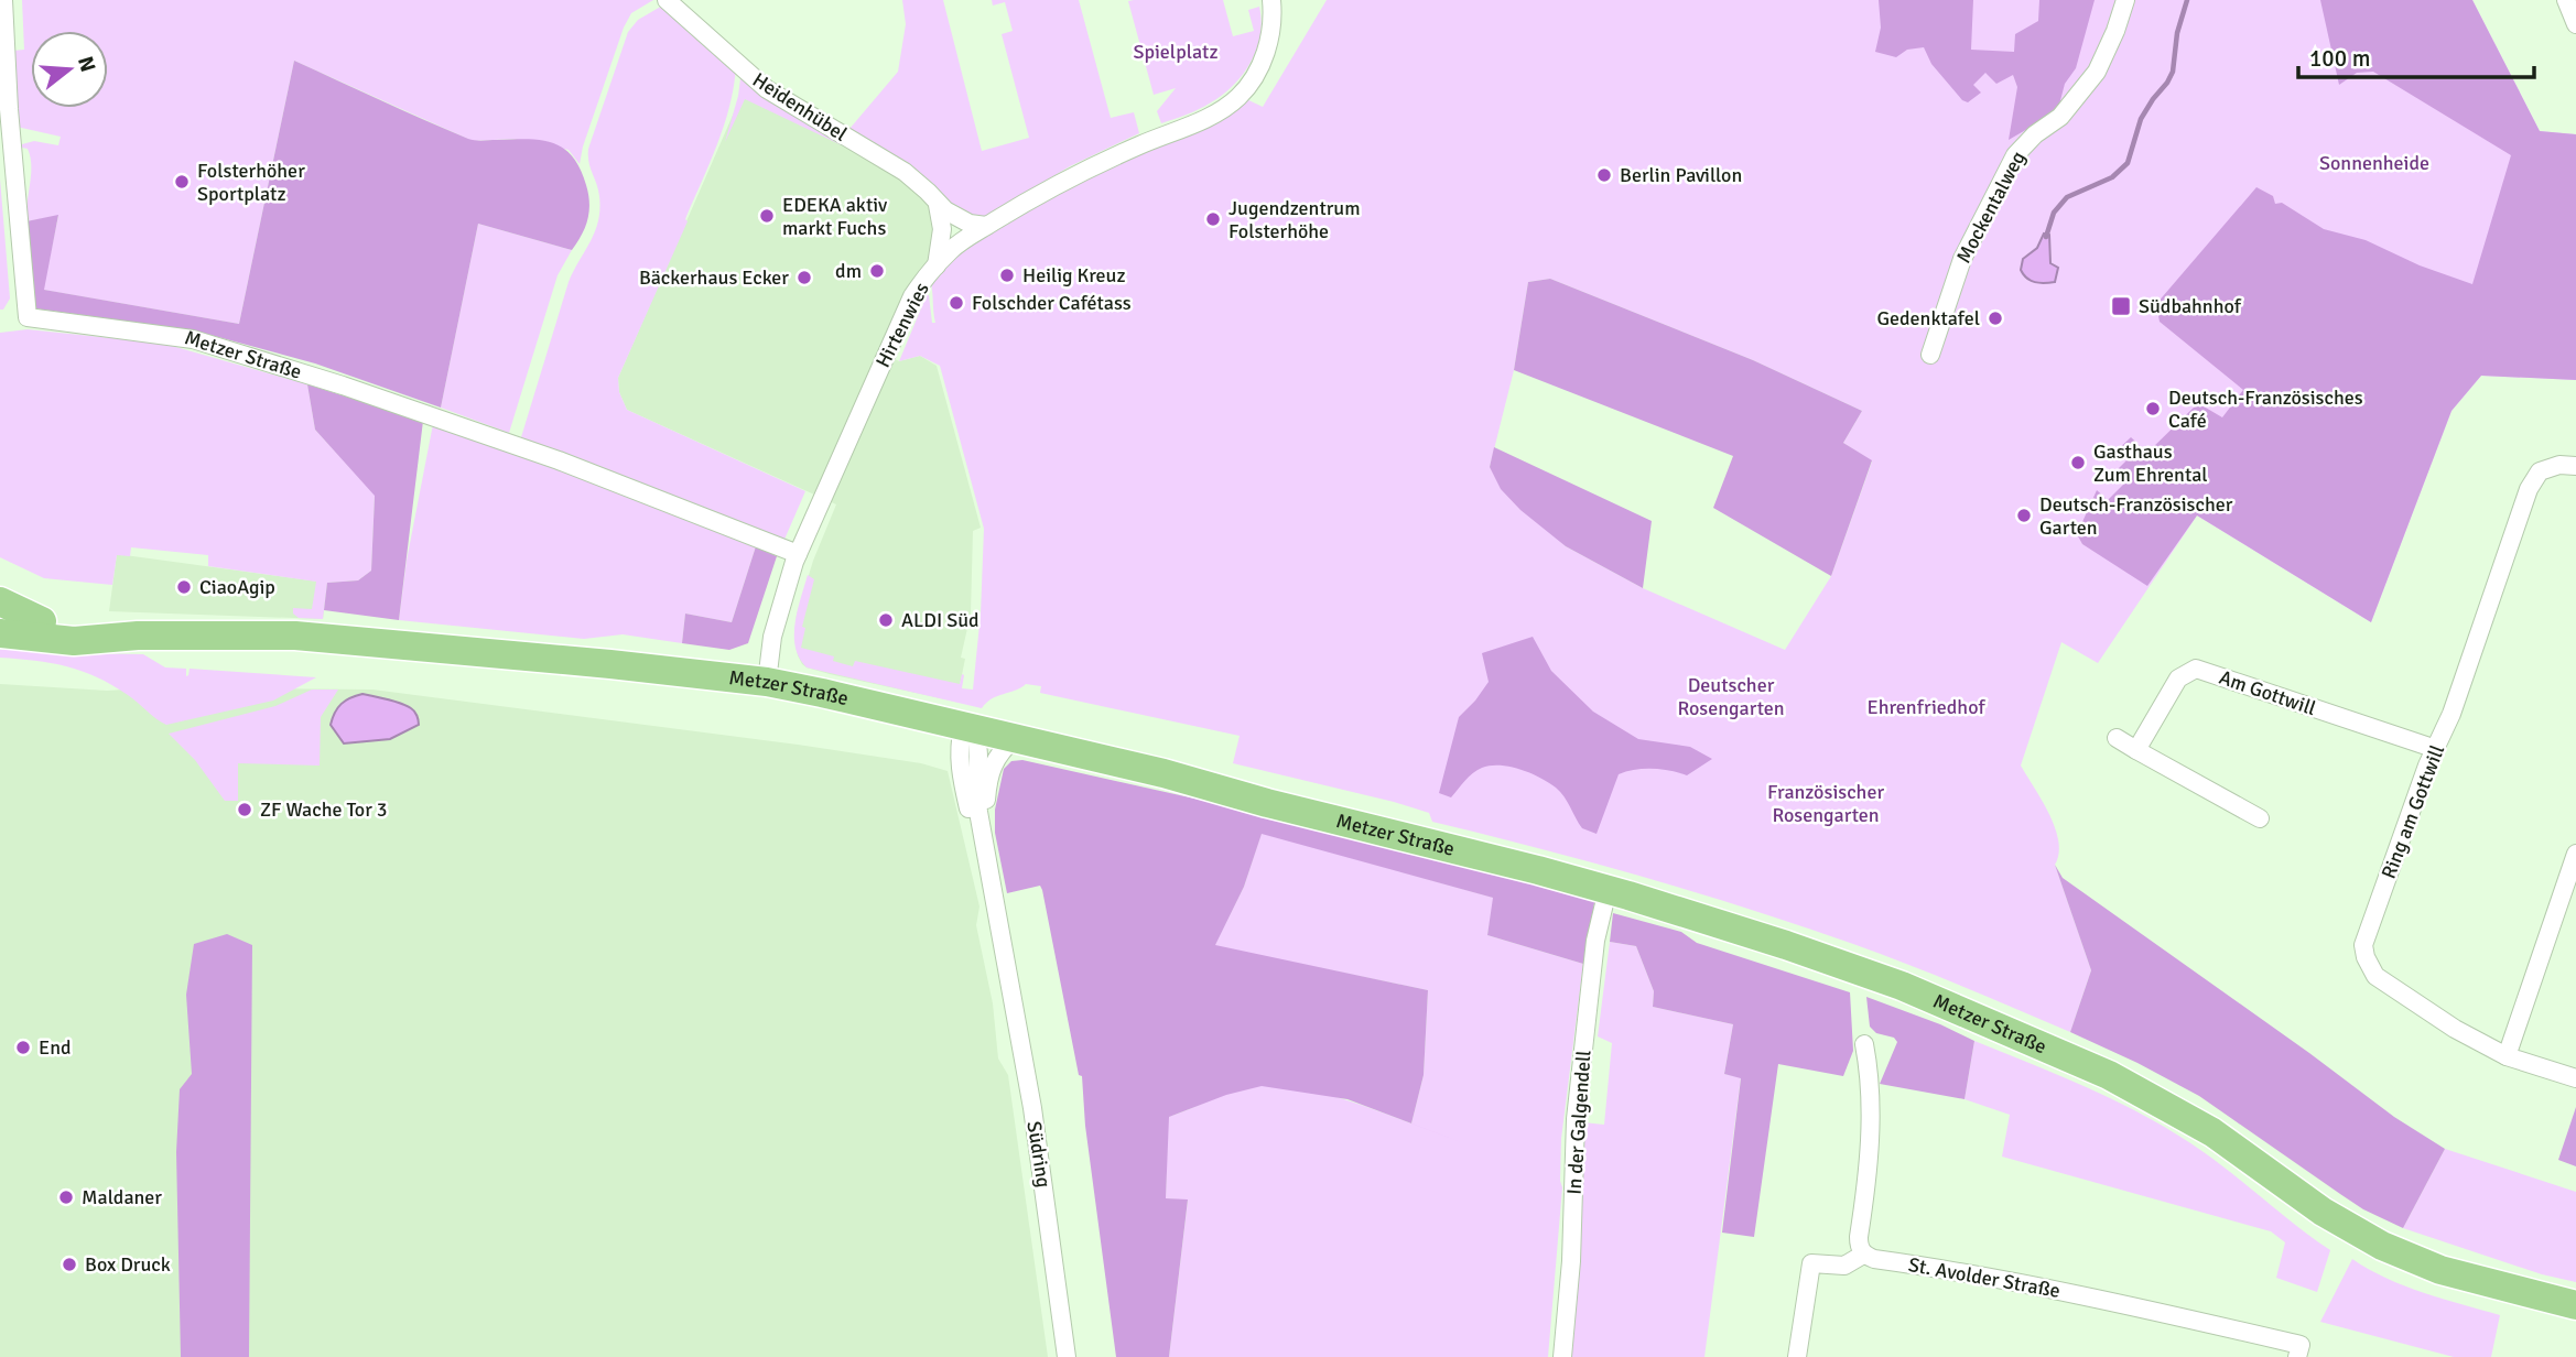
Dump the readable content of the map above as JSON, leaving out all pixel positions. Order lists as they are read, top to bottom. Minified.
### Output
{"streets":{"main road":["Metzer Straße"],"street":["Heidenhübel","Mockentalweg","Hirtenwies","Am Gottwill","Ring am Gottwill","In der Galgendell","Südring","St. Avolder Straße"]},"crossings":[["Heidenhübel","Hirtenwies"],["Hirtenwies","Metzer Straße"],["Metzer Straße","In der Galgendell"],["Metzer Straße","Südring"],["Am Gottwill","Ring am Gottwill"]],"parks":["Spielplatz","Sonnenheide","Deutscher Rosengarten","Ehrenfriedhof","Französischer Rosengarten"],"places":{"other":["Berlin Pavillon","Folsterhöher Sportplatz","EDEKA aktiv markt Fuchs","Jugendzentrum Folsterhöhe","dm","Heilig Kreuz","Bäckerhaus Ecker","Folschder Cafétass","Gedenktafel","Deutsch-Französisches Café","Gasthaus Zum Ehrental","Deutsch-Französischer Garten","CiaoAgip","ALDI Süd","ZF Wache Tor 3","End","Maldaner","Box Druck"],"transit":["Südbahnhof"]},"scale_bar":"100 m","north":"right"}
